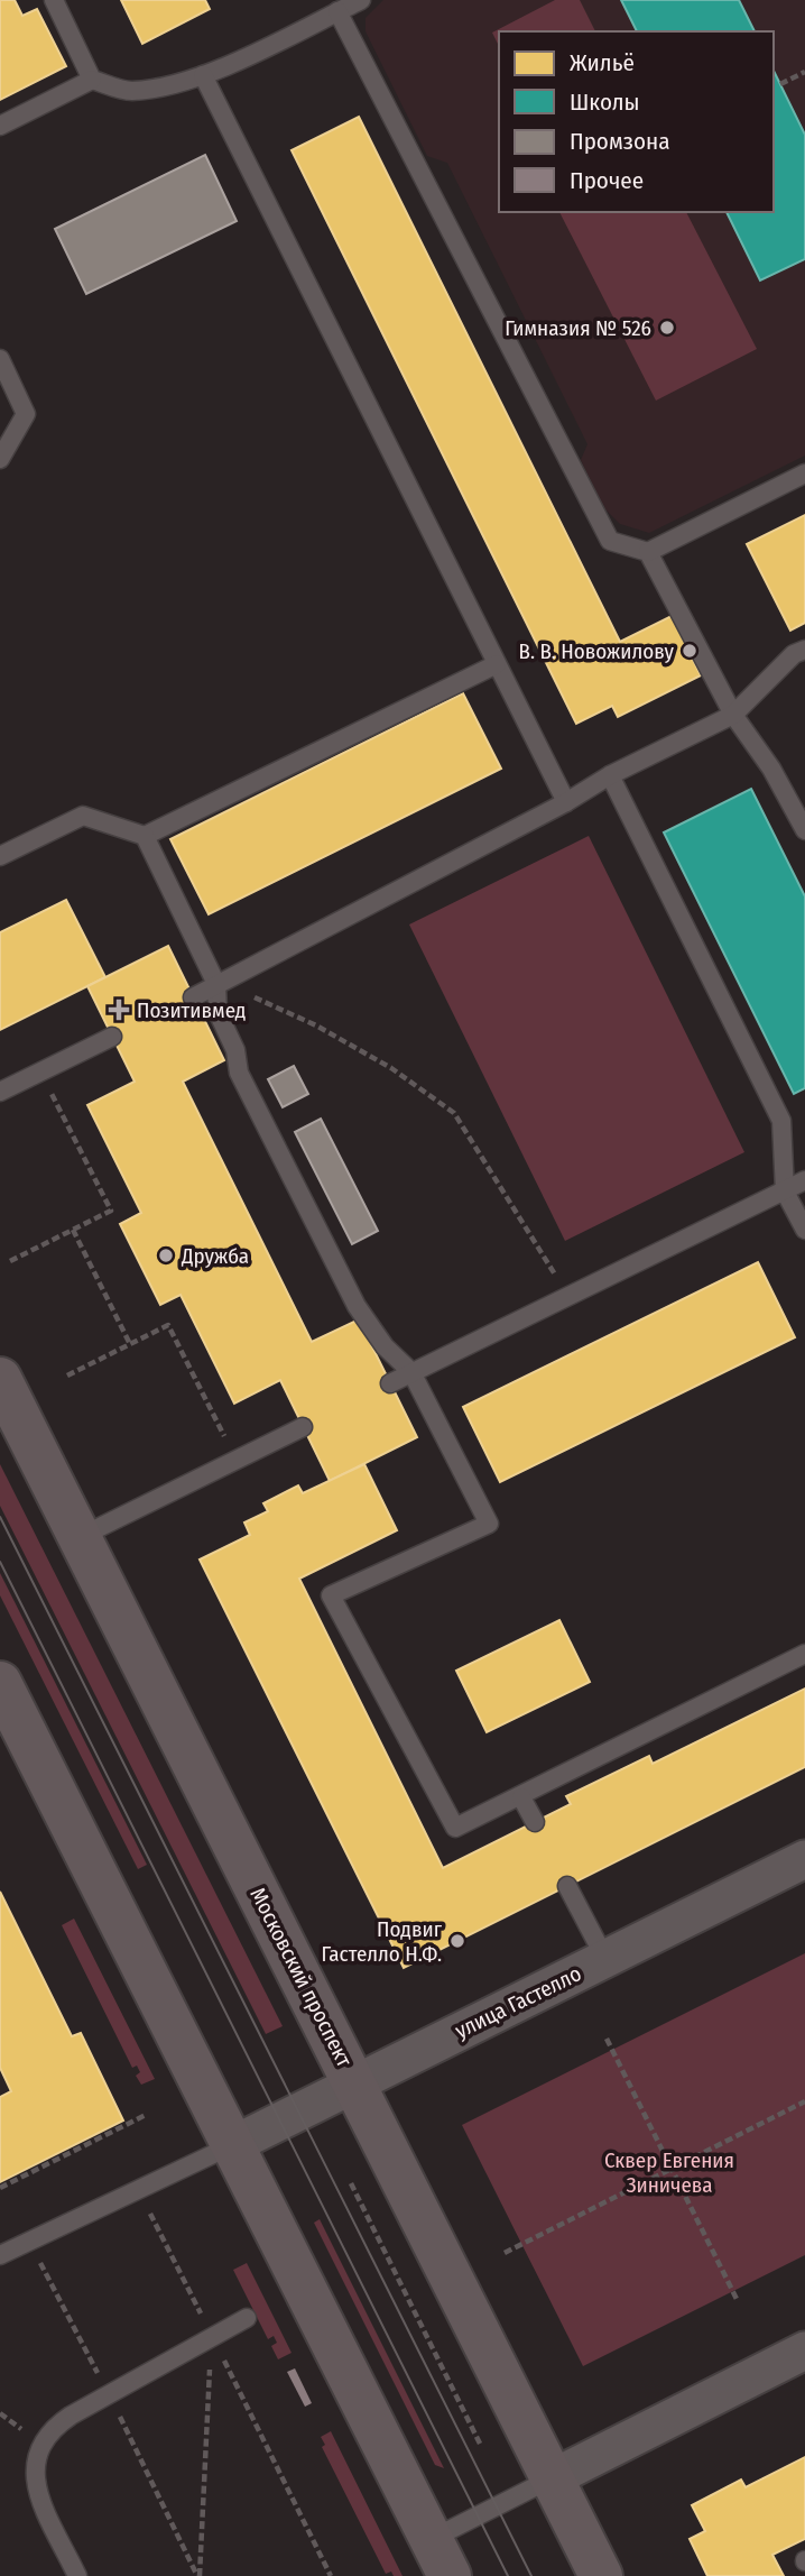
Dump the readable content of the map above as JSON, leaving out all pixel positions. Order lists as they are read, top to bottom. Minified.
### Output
{"streets":{"main road":["Московский проспект"],"street":["улица Гастелло"]},"crossings":[["Московский проспект","улица Гастелло"]],"parks":["Сквер Евгения Зиничева"],"places":{"other":["Гимназия № 526","В. В. Новожилову","Дружба","Подвиг Гастелло Н.Ф."],"health":["Позитивмед"]},"legend":["Жильё","Школы","Промзона","Прочее"]}
